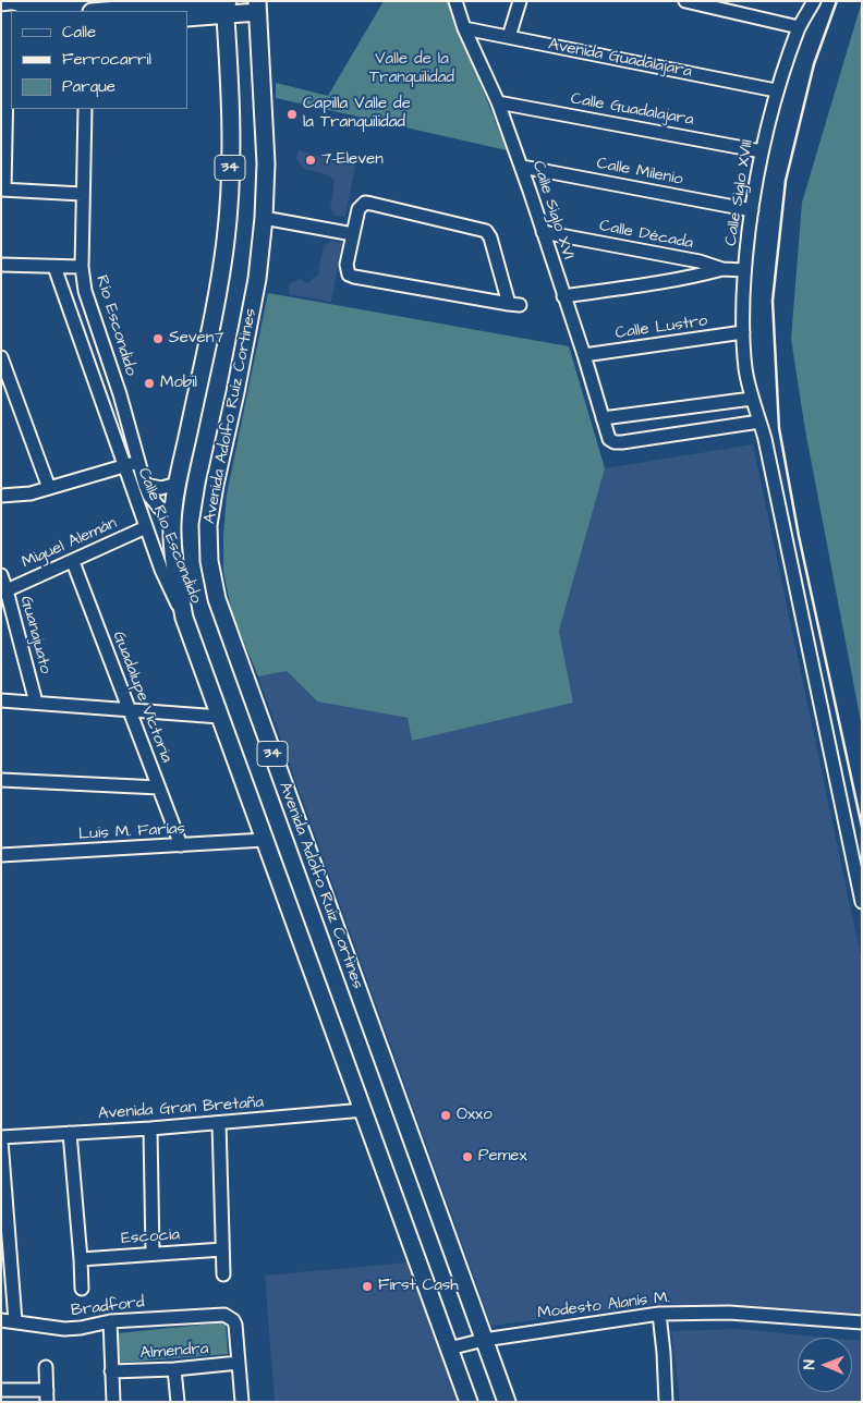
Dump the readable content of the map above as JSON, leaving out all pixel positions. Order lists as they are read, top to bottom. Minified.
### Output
{"streets":{"main road":["34","Avenida Adolfo Ruíz Cortines"],"street":["Avenida Guadalajara","Calle Guadalajara","Calle Milenio","Calle Siglo XVIII","Calle Siglo XVI","Calle Década","Río Escondido","Calle Lustro","Calle Río Escondido","Miguel Alemán","Guanajuato","Guadalupe Victoria","Luis M. Farías","Avenida Gran Bretaña","Escocia","Modesto Alanís M.","Bradford","Almendra"]},"crossings":[["Avenida Guadalajara","Calle Siglo XVIII"],["Avenida Guadalajara","Calle Siglo XVI"],["Calle Guadalajara","Calle Siglo XVIII"],["Calle Guadalajara","Calle Siglo XVI"],["34","Río Escondido"],["34","Calle Río Escondido"],["34","Luis M. Farías"],["34","Avenida Gran Bretaña"],["34","Modesto Alanís M."],["Calle Milenio","Calle Siglo XVIII"],["Calle Milenio","Calle Siglo XVI"],["Calle Siglo XVIII","Calle Siglo XVI"],["Calle Siglo XVIII","Calle Década"],["Calle Siglo XVIII","Calle Lustro"],["Calle Siglo XVI","Calle Década"],["Calle Siglo XVI","Calle Lustro"],["Avenida Adolfo Ruíz Cortines","Modesto Alanís M."],["Calle Río Escondido","Miguel Alemán"],["Miguel Alemán","Guanajuato"],["Miguel Alemán","Guadalupe Victoria"],["Guadalupe Victoria","Luis M. Farías"],["Bradford","Almendra"]],"parks":["Valle de la Tranquilidad"],"places":["Capilla Valle de la Tranquilidad","7-Eleven","Seven7","Mobil","Oxxo","Pemex","First Cash"],"legend":["Calle","Ferrocarril","Parque"],"north":"left"}
